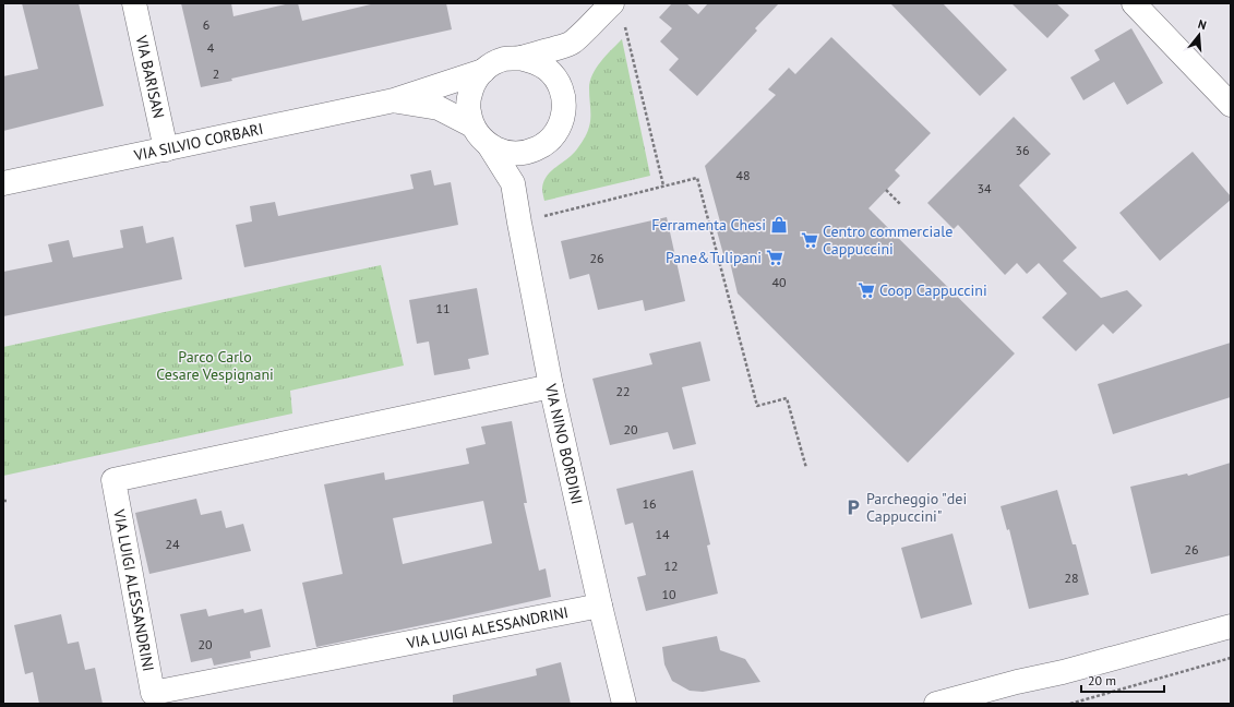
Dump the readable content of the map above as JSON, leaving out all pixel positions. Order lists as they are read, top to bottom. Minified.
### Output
{"streets":{"street":["VIA BARISAN","VIA SILVIO CORBARI","VIA NINO BORDINI","VIA LUIGI ALESSANDRINI"]},"crossings":[["VIA BARISAN","VIA SILVIO CORBARI"],["VIA SILVIO CORBARI","VIA NINO BORDINI"],["VIA NINO BORDINI","VIA LUIGI ALESSANDRINI"]],"parks":["Parco Carlo Cesare Vespignani"],"places":{"shop":["Ferramenta Chesi"],"supermarket":["Centro commerciale Cappuccini","Pane&Tulipani","Coop Cappuccini"],"parking":["Parcheggio \"dei Cappuccini\""]},"house_numbers":["6","4","2","36","48","34","26","40","11","22","20","16","14","24","26","12","28","10","20"],"scale_bar":"20 m","north":"top"}
